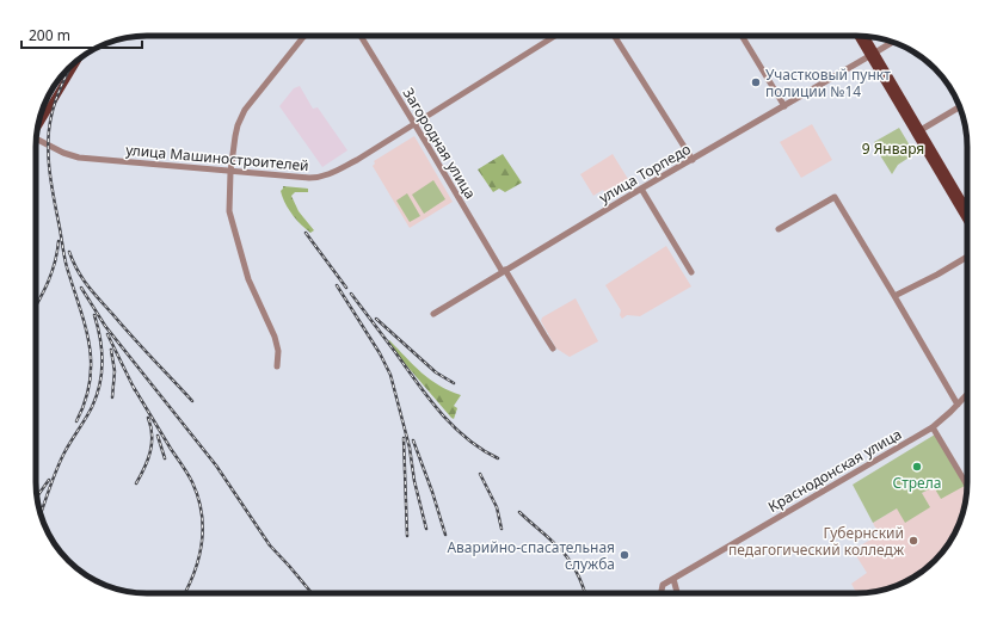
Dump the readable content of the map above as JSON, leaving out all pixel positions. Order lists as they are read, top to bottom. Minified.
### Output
{"streets":{"street":["Загородная улица","улица Машиностроителей","улица Торпедо","Краснодонская улица"]},"crossings":[["Загородная улица","улица Машиностроителей"],["Загородная улица","улица Торпедо"]],"parks":["9 Января"],"places":["Участковый пункт полиции №14","Стрела","Губернский педагогический колледж","Аварийно-спасательная служба"],"scale_bar":"200 m"}
